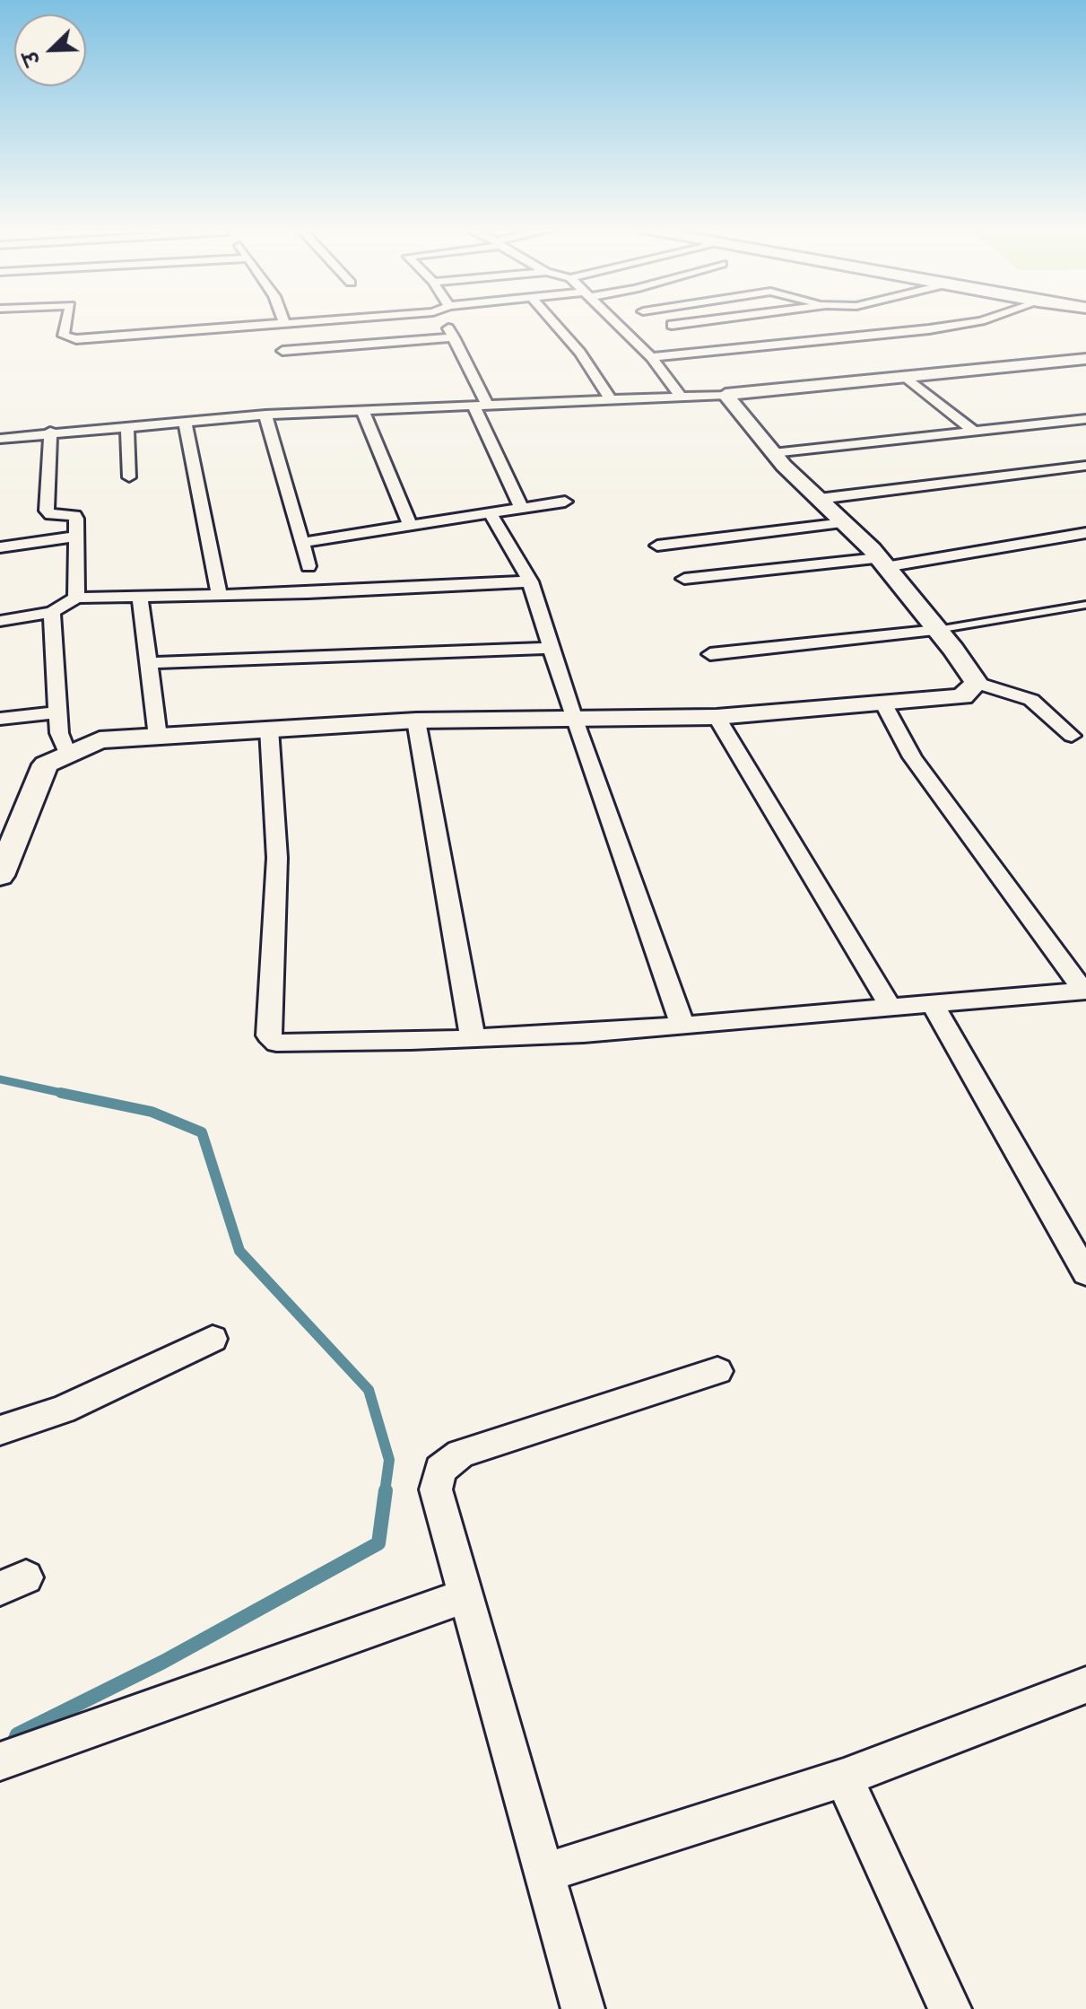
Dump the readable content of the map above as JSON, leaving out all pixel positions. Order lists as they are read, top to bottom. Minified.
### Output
{"north":"bottom left"}
